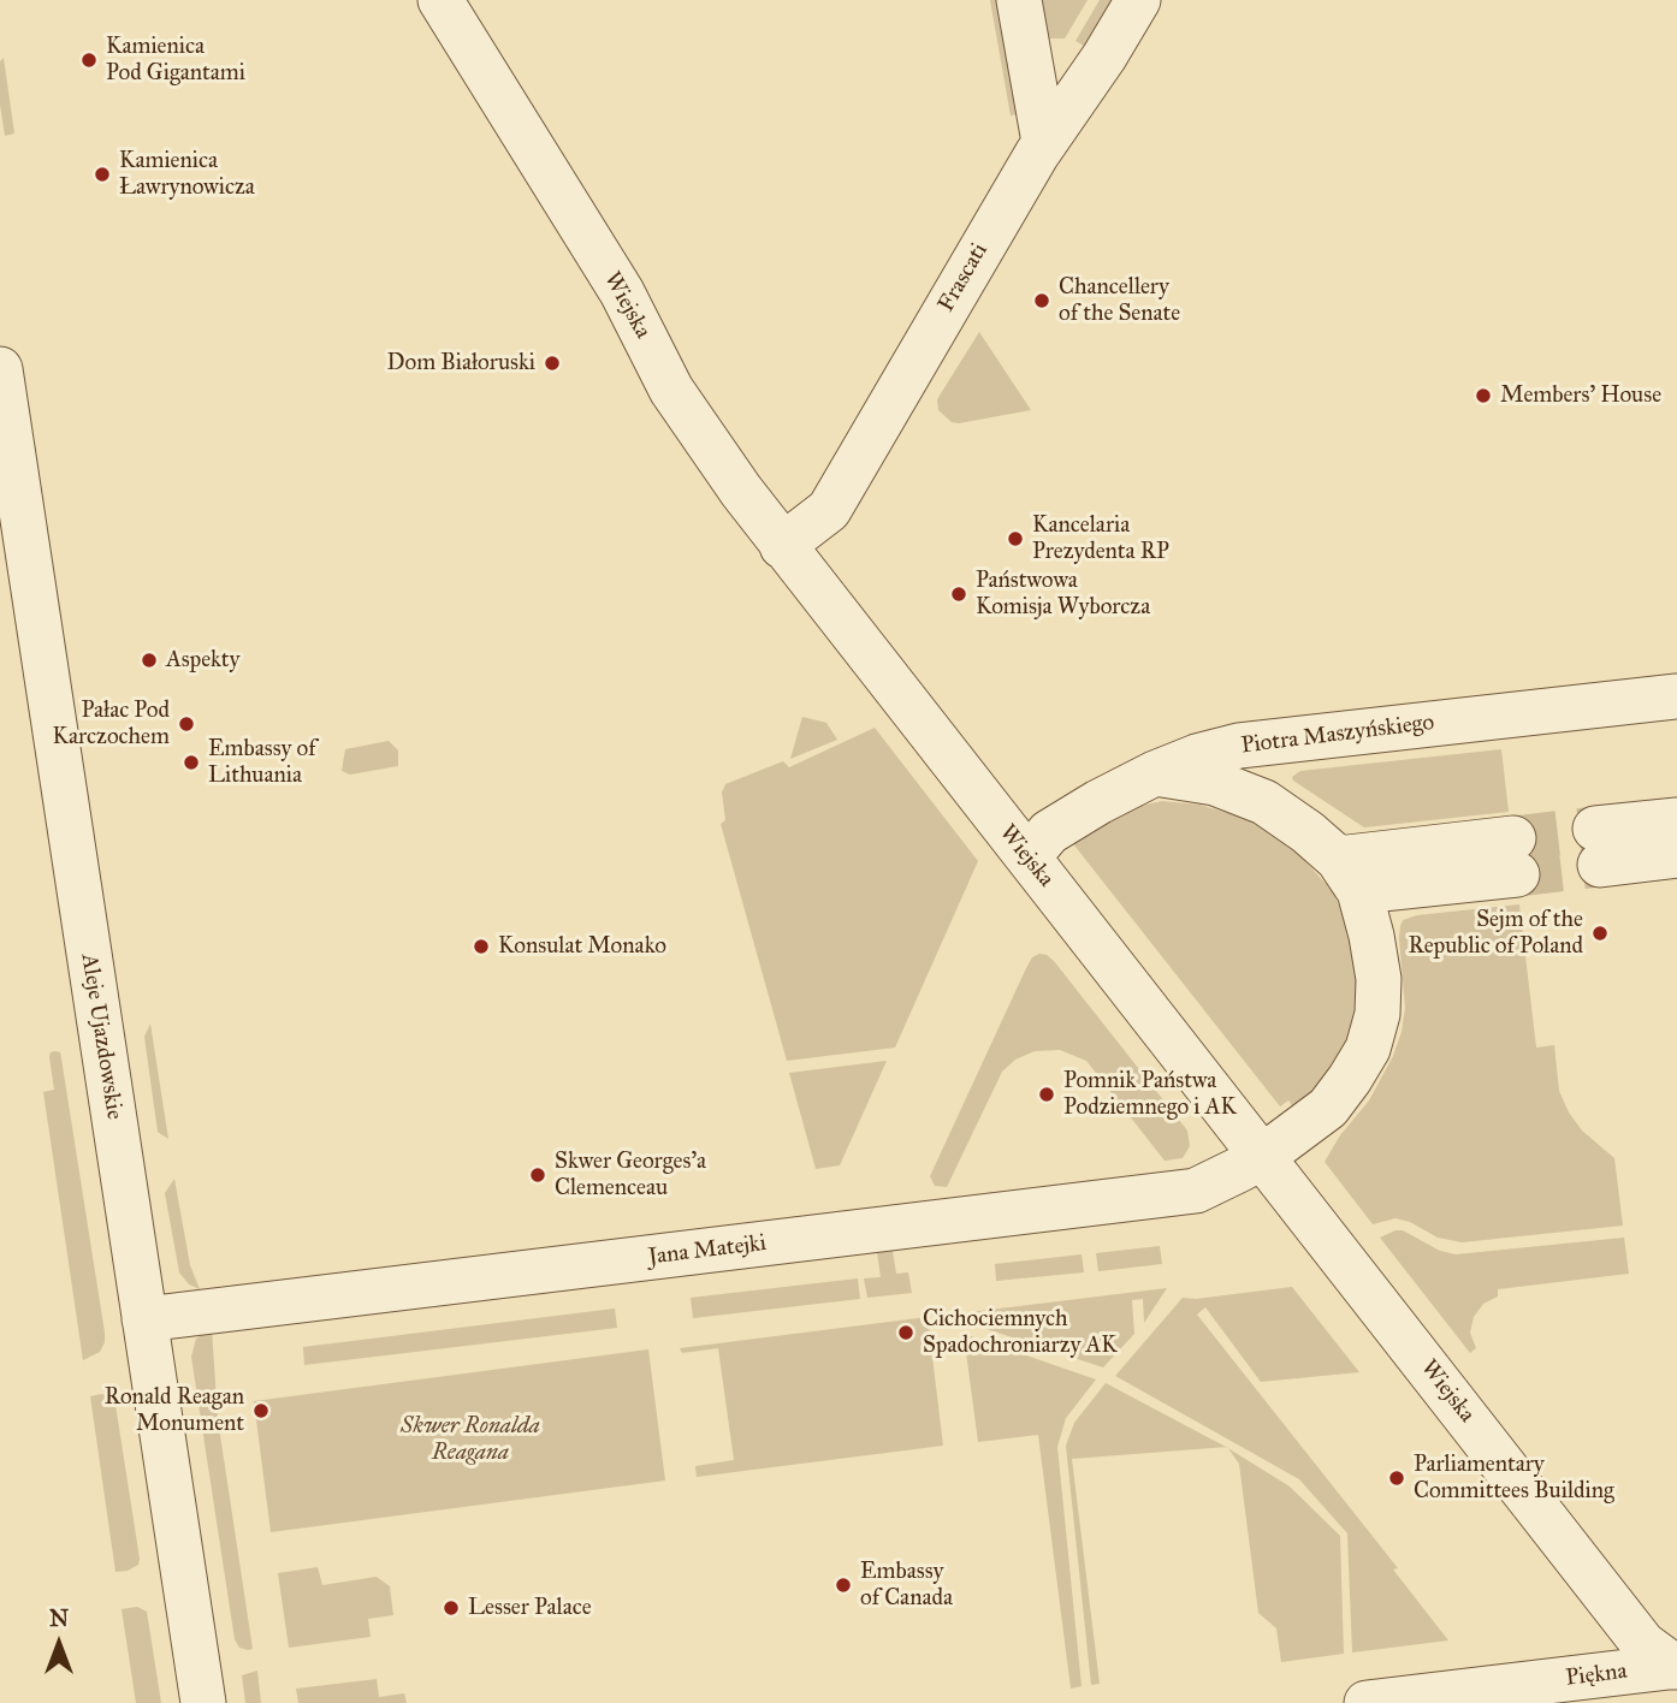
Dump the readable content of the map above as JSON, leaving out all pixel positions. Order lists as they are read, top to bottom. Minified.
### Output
{"streets":{"street":["Frascati","Wiejska","Piotra Maszyńskiego","Aleje Ujazdowskie","Jana Matejki","Piękna"]},"crossings":[["Frascati","Wiejska"],["Wiejska","Piotra Maszyńskiego"],["Wiejska","Jana Matejki"],["Wiejska","Piękna"],["Aleje Ujazdowskie","Jana Matejki"]],"parks":["Skwer Ronalda Reagana"],"places":["Kamienica Pod Gigantami","Kamienica Ławrynowicza","Chancellery of the Senate","Dom Białoruski","Members' House","Kancelaria Prezydenta RP","Państwowa Komisja Wyborcza","Aspekty","Pałac Pod Karczochem","Embassy of Lithuania","Sejm of the Republic of Poland","Konsulat Monako","Pomnik Państwa Podziemnego i AK","Skwer Georges’a Clemenceau","Cichociemnych Spadochroniarzy AK","Ronald Reagan Monument","Parliamentary Committees Building","Embassy of Canada","Lesser Palace"],"north":"top"}
